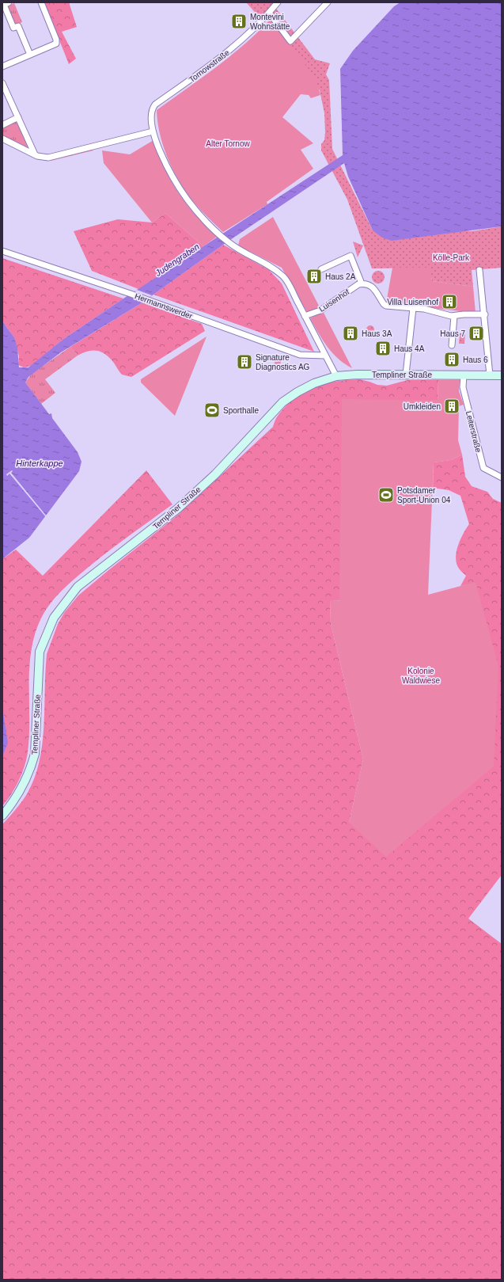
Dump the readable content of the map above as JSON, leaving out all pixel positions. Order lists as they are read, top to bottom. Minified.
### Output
{"streets":{"street":["Tornowstraße","Luisenhof","Hermannswerder","Templiner Straße","Leiterstraße"]},"crossings":[["Templiner Straße","Leiterstraße"]],"water":["Judengraben","Hinterkappe"],"parks":["Alter Tornow","Kölle-Park","Kolonie Waldwiese"],"places":{"building":["Montevini Wohnstätte","Haus 2A","Villa Luisenhof","Haus 3A","Haus 7","Haus 4A","Haus 6","Signature Diagnostics AG","Umkleiden"],"sports":["Sporthalle","Potsdamer Sport-Union 04"]}}
